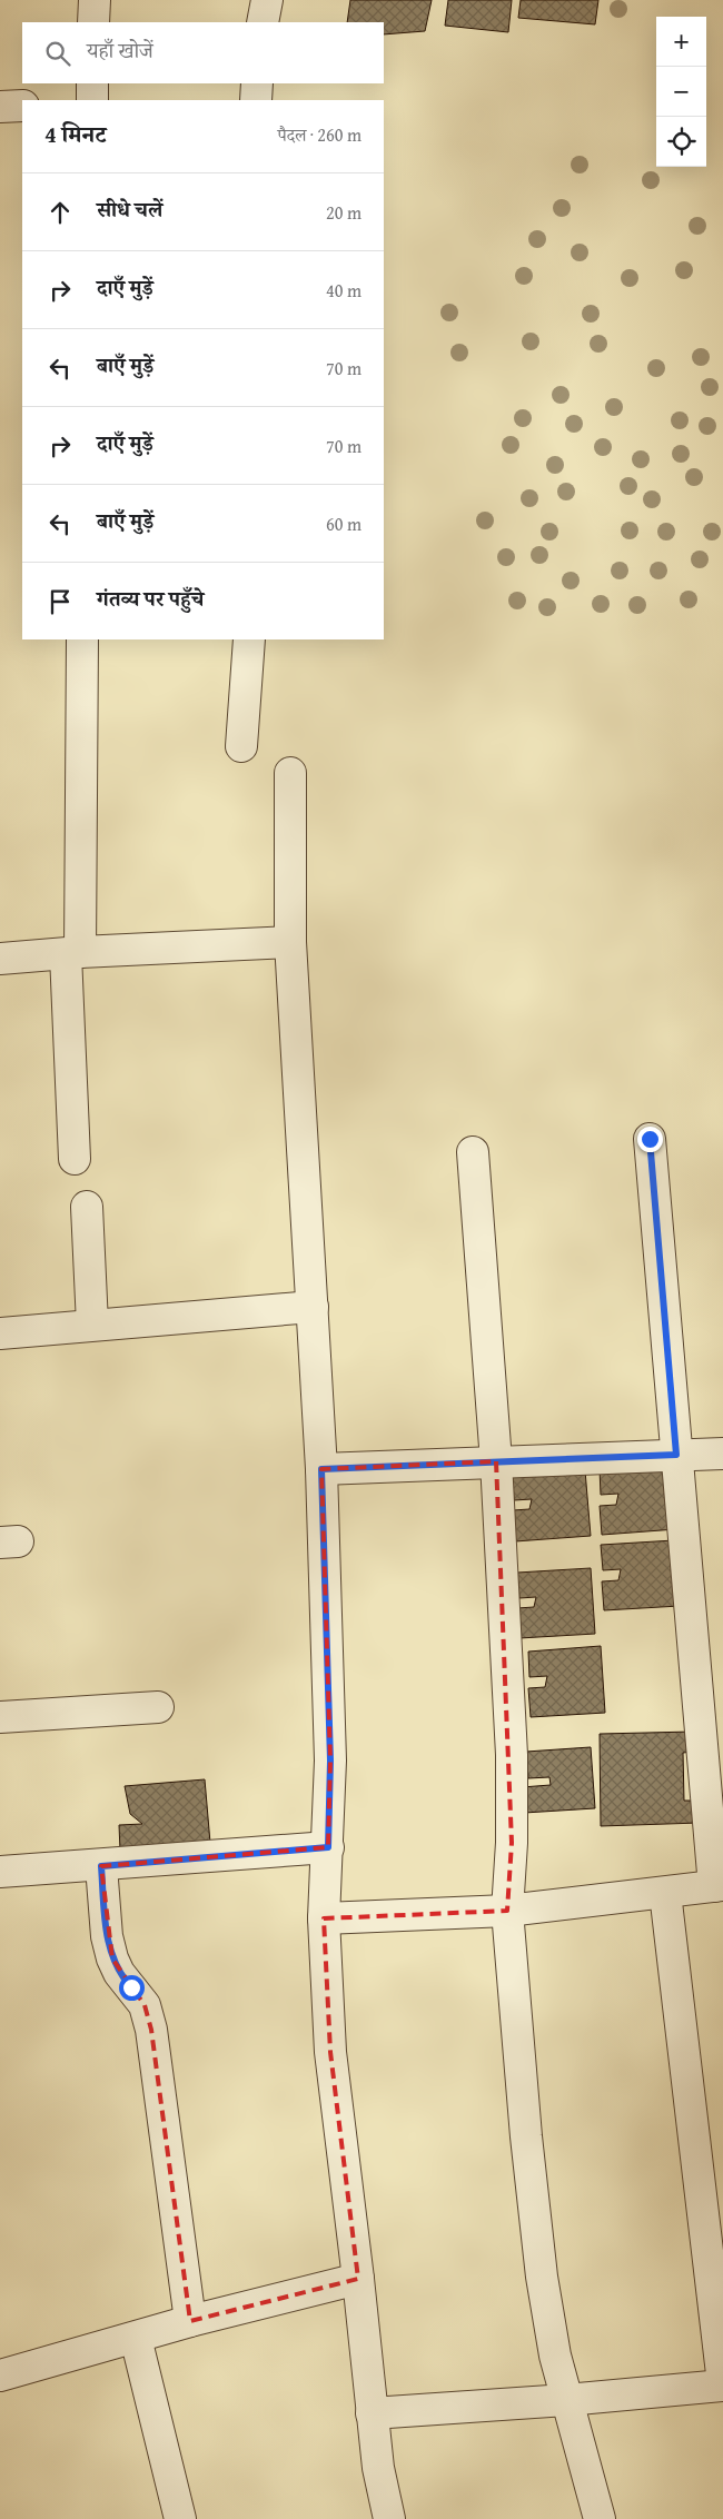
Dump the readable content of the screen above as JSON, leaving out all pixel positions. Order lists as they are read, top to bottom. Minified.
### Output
{"page":{"map_buttons":["+","−"],"search":"यहाँ खोजें","heading":["4 मिनट","पैदल · 260 m"],"list":[["सीधे चलें","20 m"],["दाएँ मुड़ें","40 m"],["बाएँ मुड़ें","70 m"],["दाएँ मुड़ें","70 m"],["बाएँ मुड़ें","60 m"],"गंतव्य पर पहुँचे"]}}
